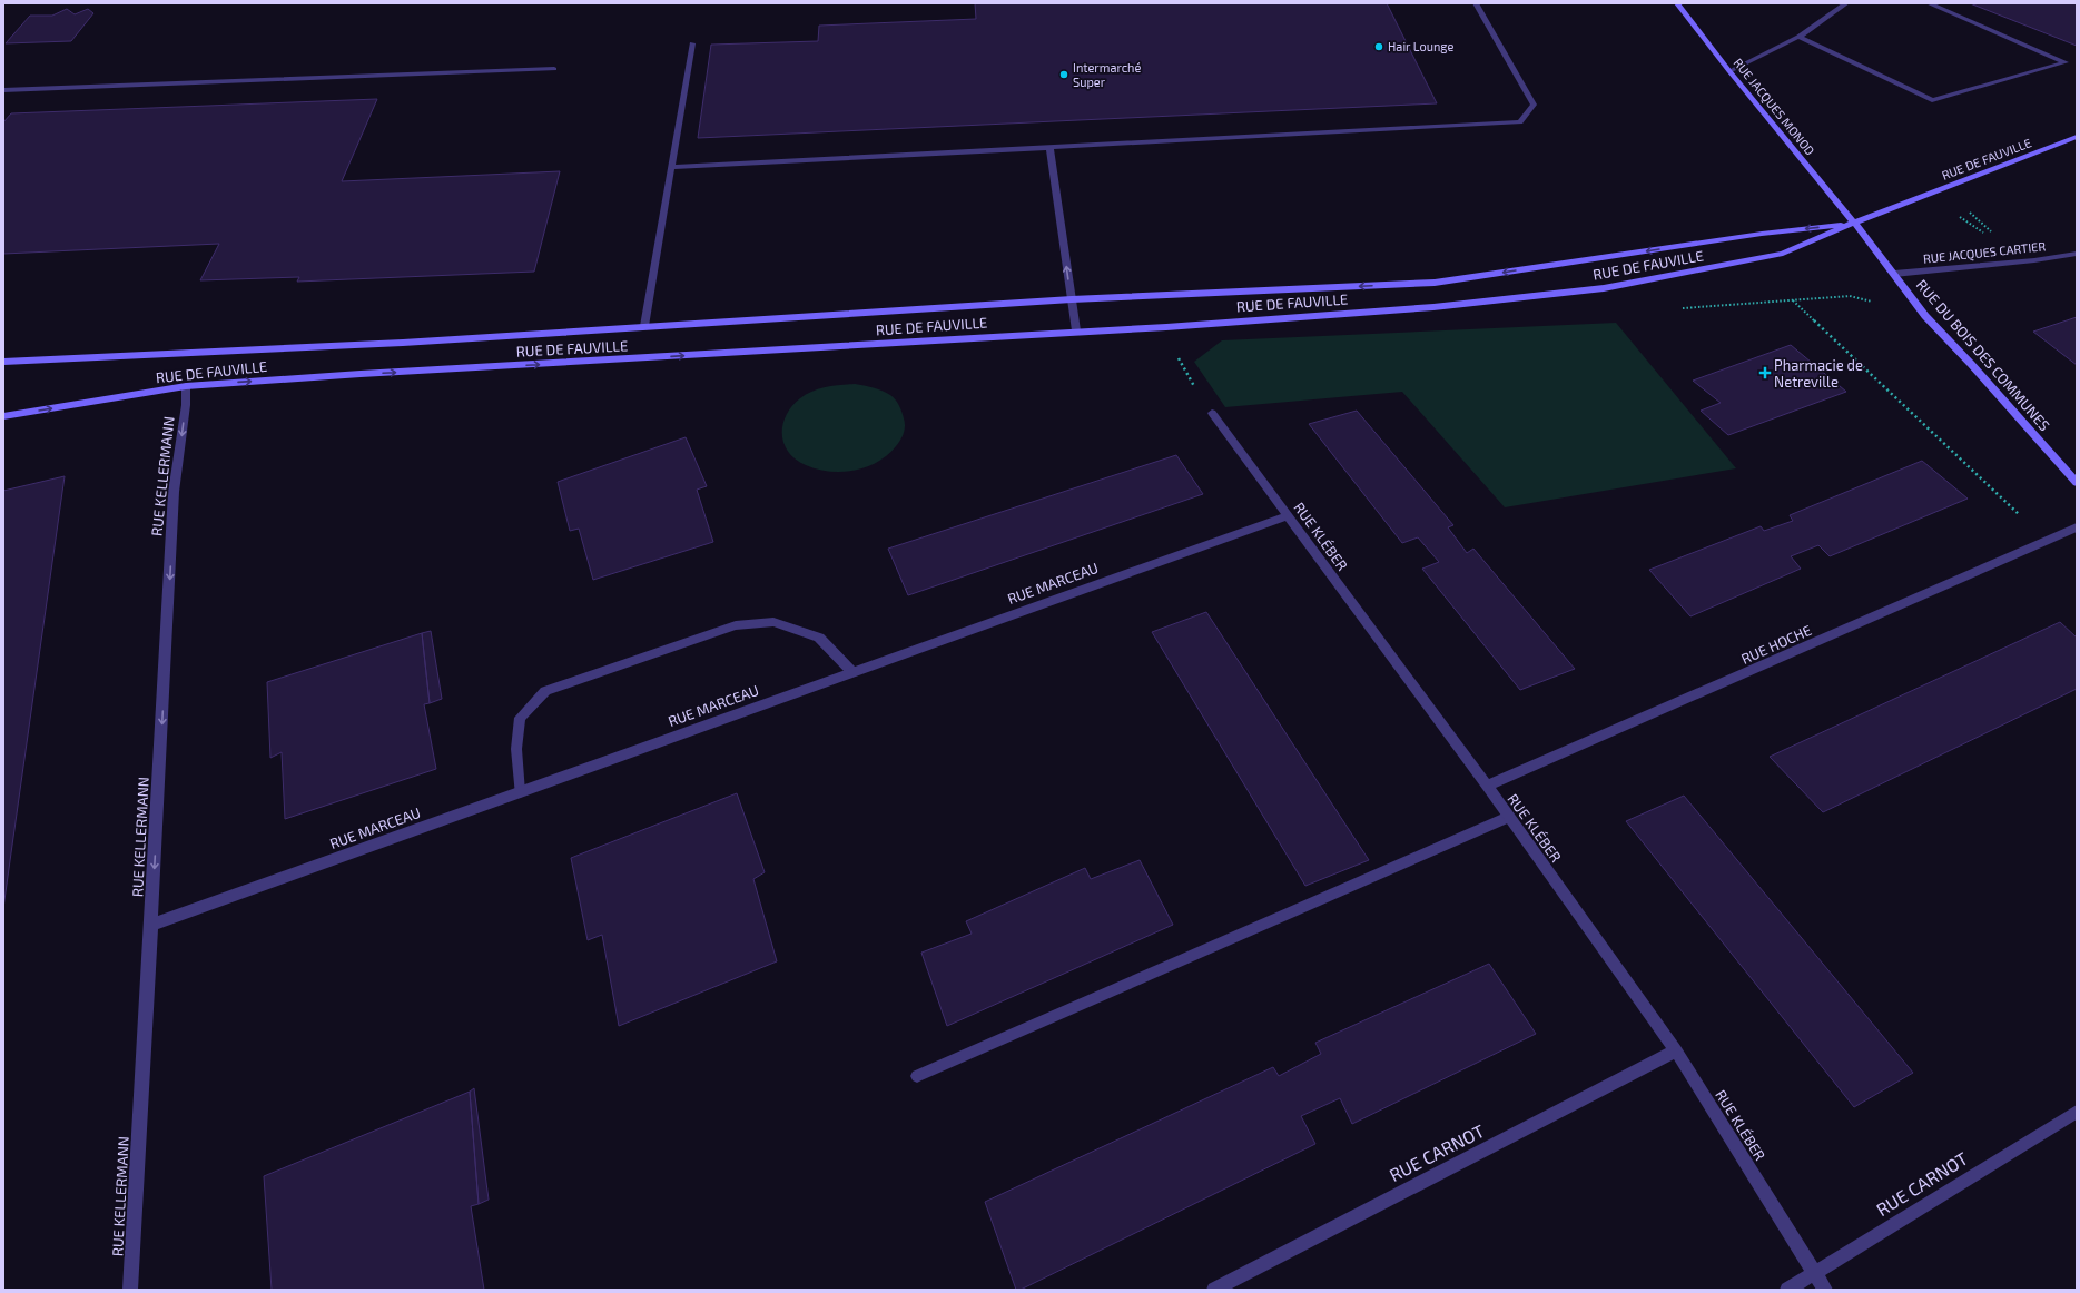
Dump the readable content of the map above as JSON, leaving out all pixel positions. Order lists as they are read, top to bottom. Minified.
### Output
{"streets":{"main road":["RUE JACQUES MONOD","RUE DE FAUVILLE","RUE DU BOIS DES COMMUNES"],"street":["RUE JACQUES CARTIER","RUE KELLERMANN","RUE KLÉBER","RUE MARCEAU","RUE HOCHE","RUE CARNOT"]},"crossings":[["RUE JACQUES MONOD","RUE DE FAUVILLE"],["RUE JACQUES MONOD","RUE DU BOIS DES COMMUNES"],["RUE DE FAUVILLE","RUE DU BOIS DES COMMUNES"],["RUE DE FAUVILLE","RUE KELLERMANN"],["RUE JACQUES CARTIER","RUE DU BOIS DES COMMUNES"],["RUE KELLERMANN","RUE MARCEAU"],["RUE KLÉBER","RUE MARCEAU"],["RUE KLÉBER","RUE HOCHE"],["RUE KLÉBER","RUE CARNOT"]],"one_way":["RUE KELLERMANN"],"places":{"other":["Hair Lounge","Intermarché Super"],"health":["Pharmacie de Netreville"]}}
